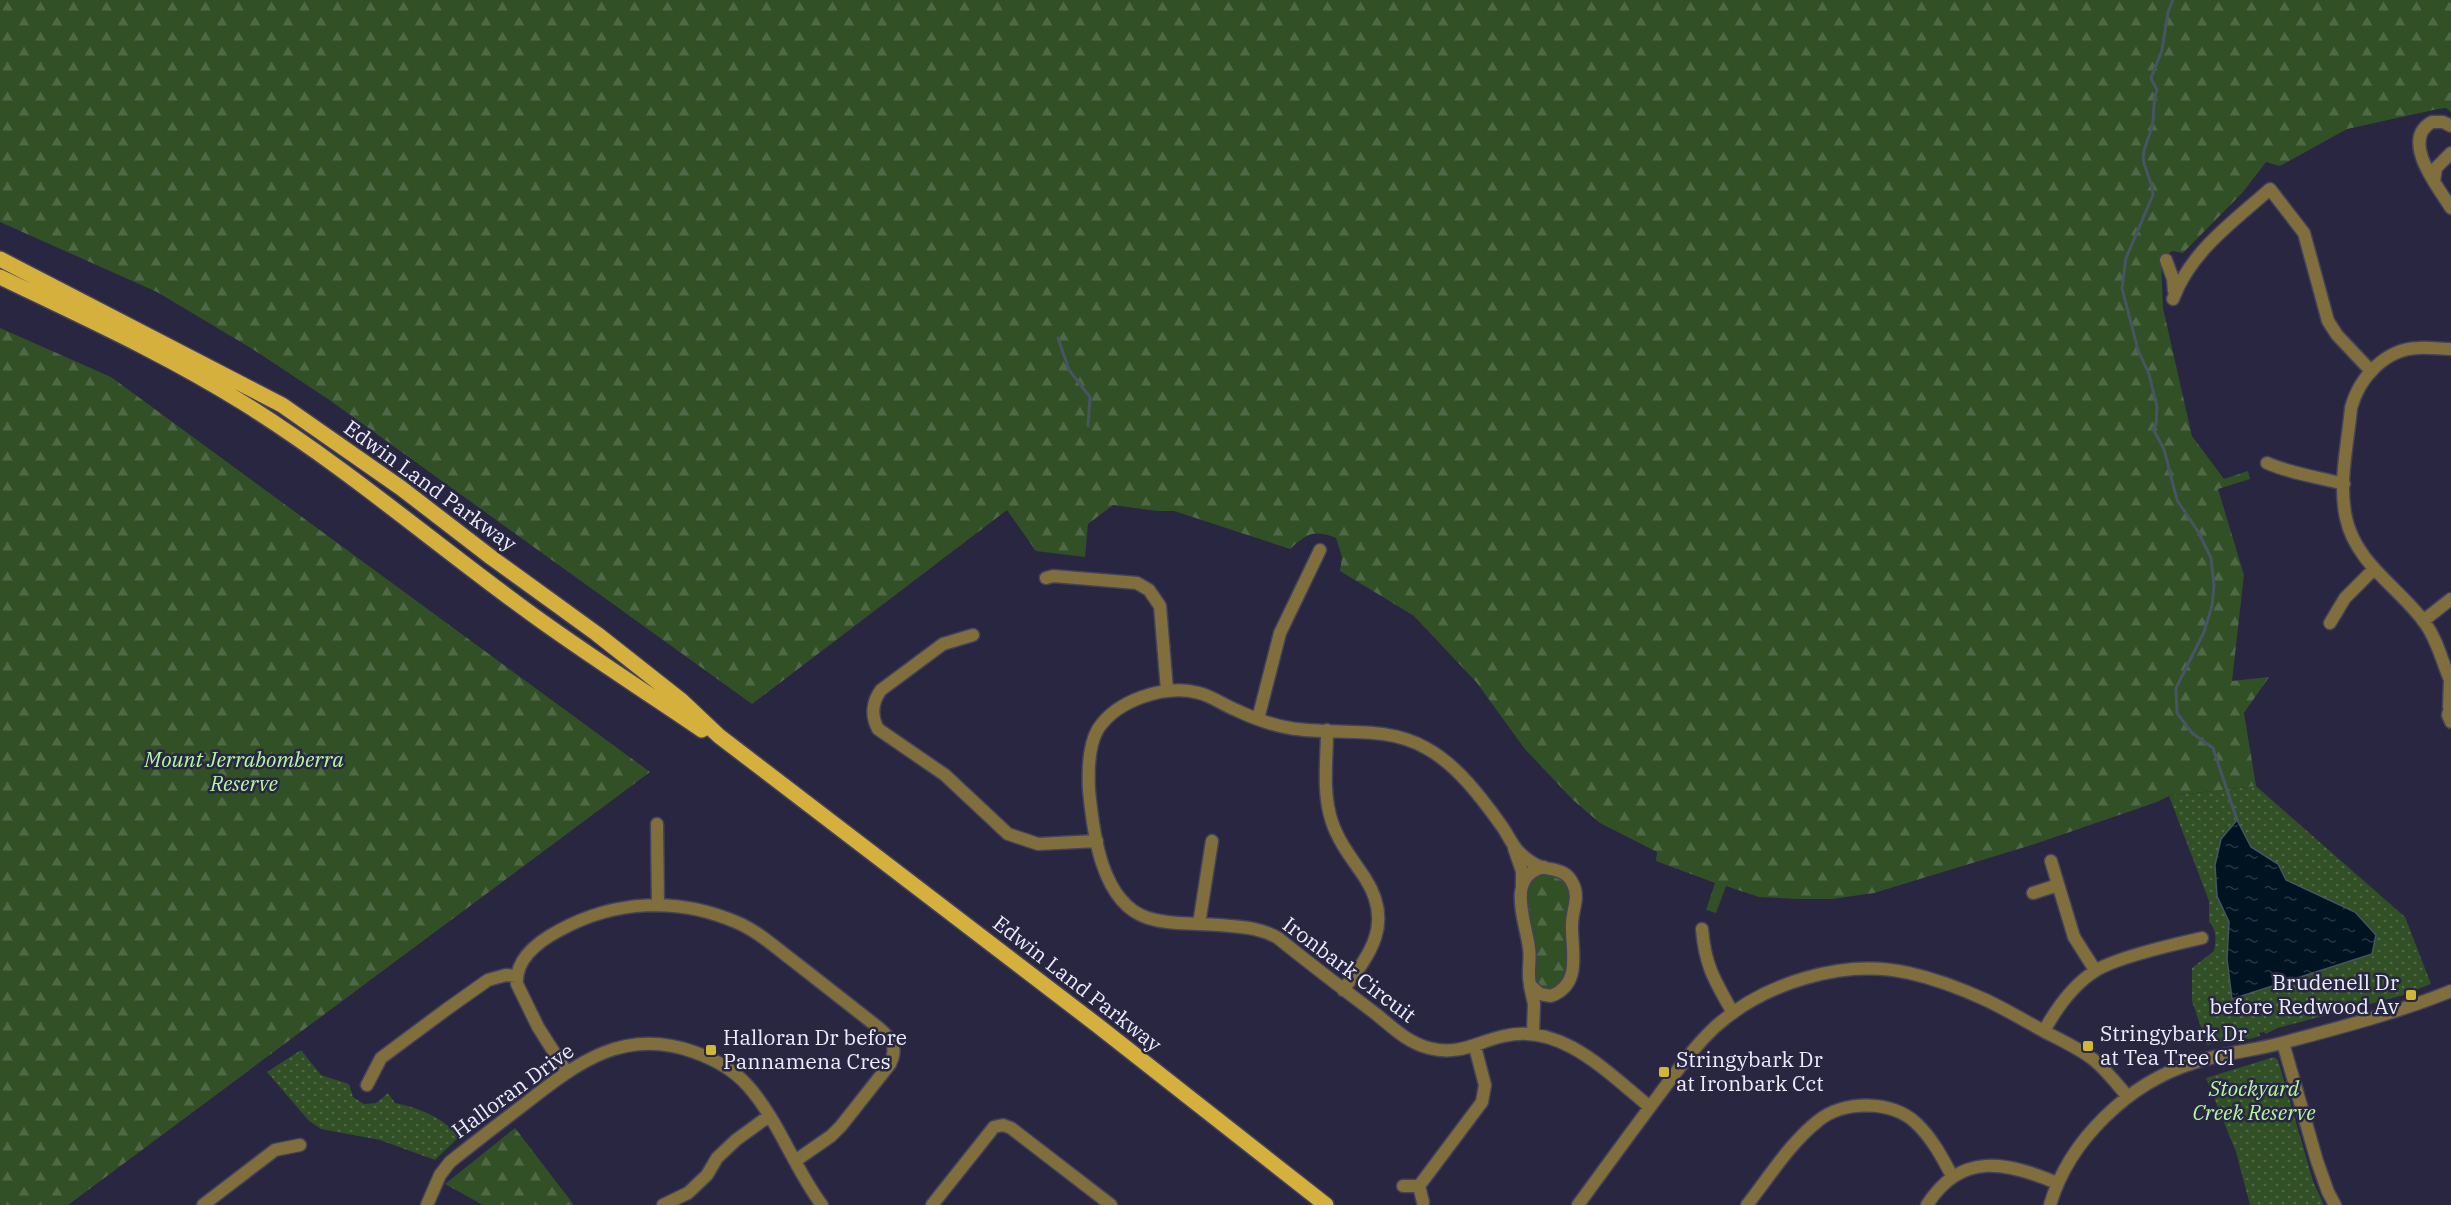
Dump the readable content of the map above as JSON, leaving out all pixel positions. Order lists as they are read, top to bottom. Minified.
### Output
{"streets":{"main road":["Edwin Land Parkway"],"street":["Ironbark Circuit","Halloran Drive"]},"parks":["Mount Jerrabomberra Reserve","Stockyard Creek Reserve"],"places":{"transit":["Brudenell Dr before Redwood Av","Stringybark Dr at Tea Tree Cl","Halloran Dr before Pannamena Cres","Stringybark Dr at Ironbark Cct"]}}
